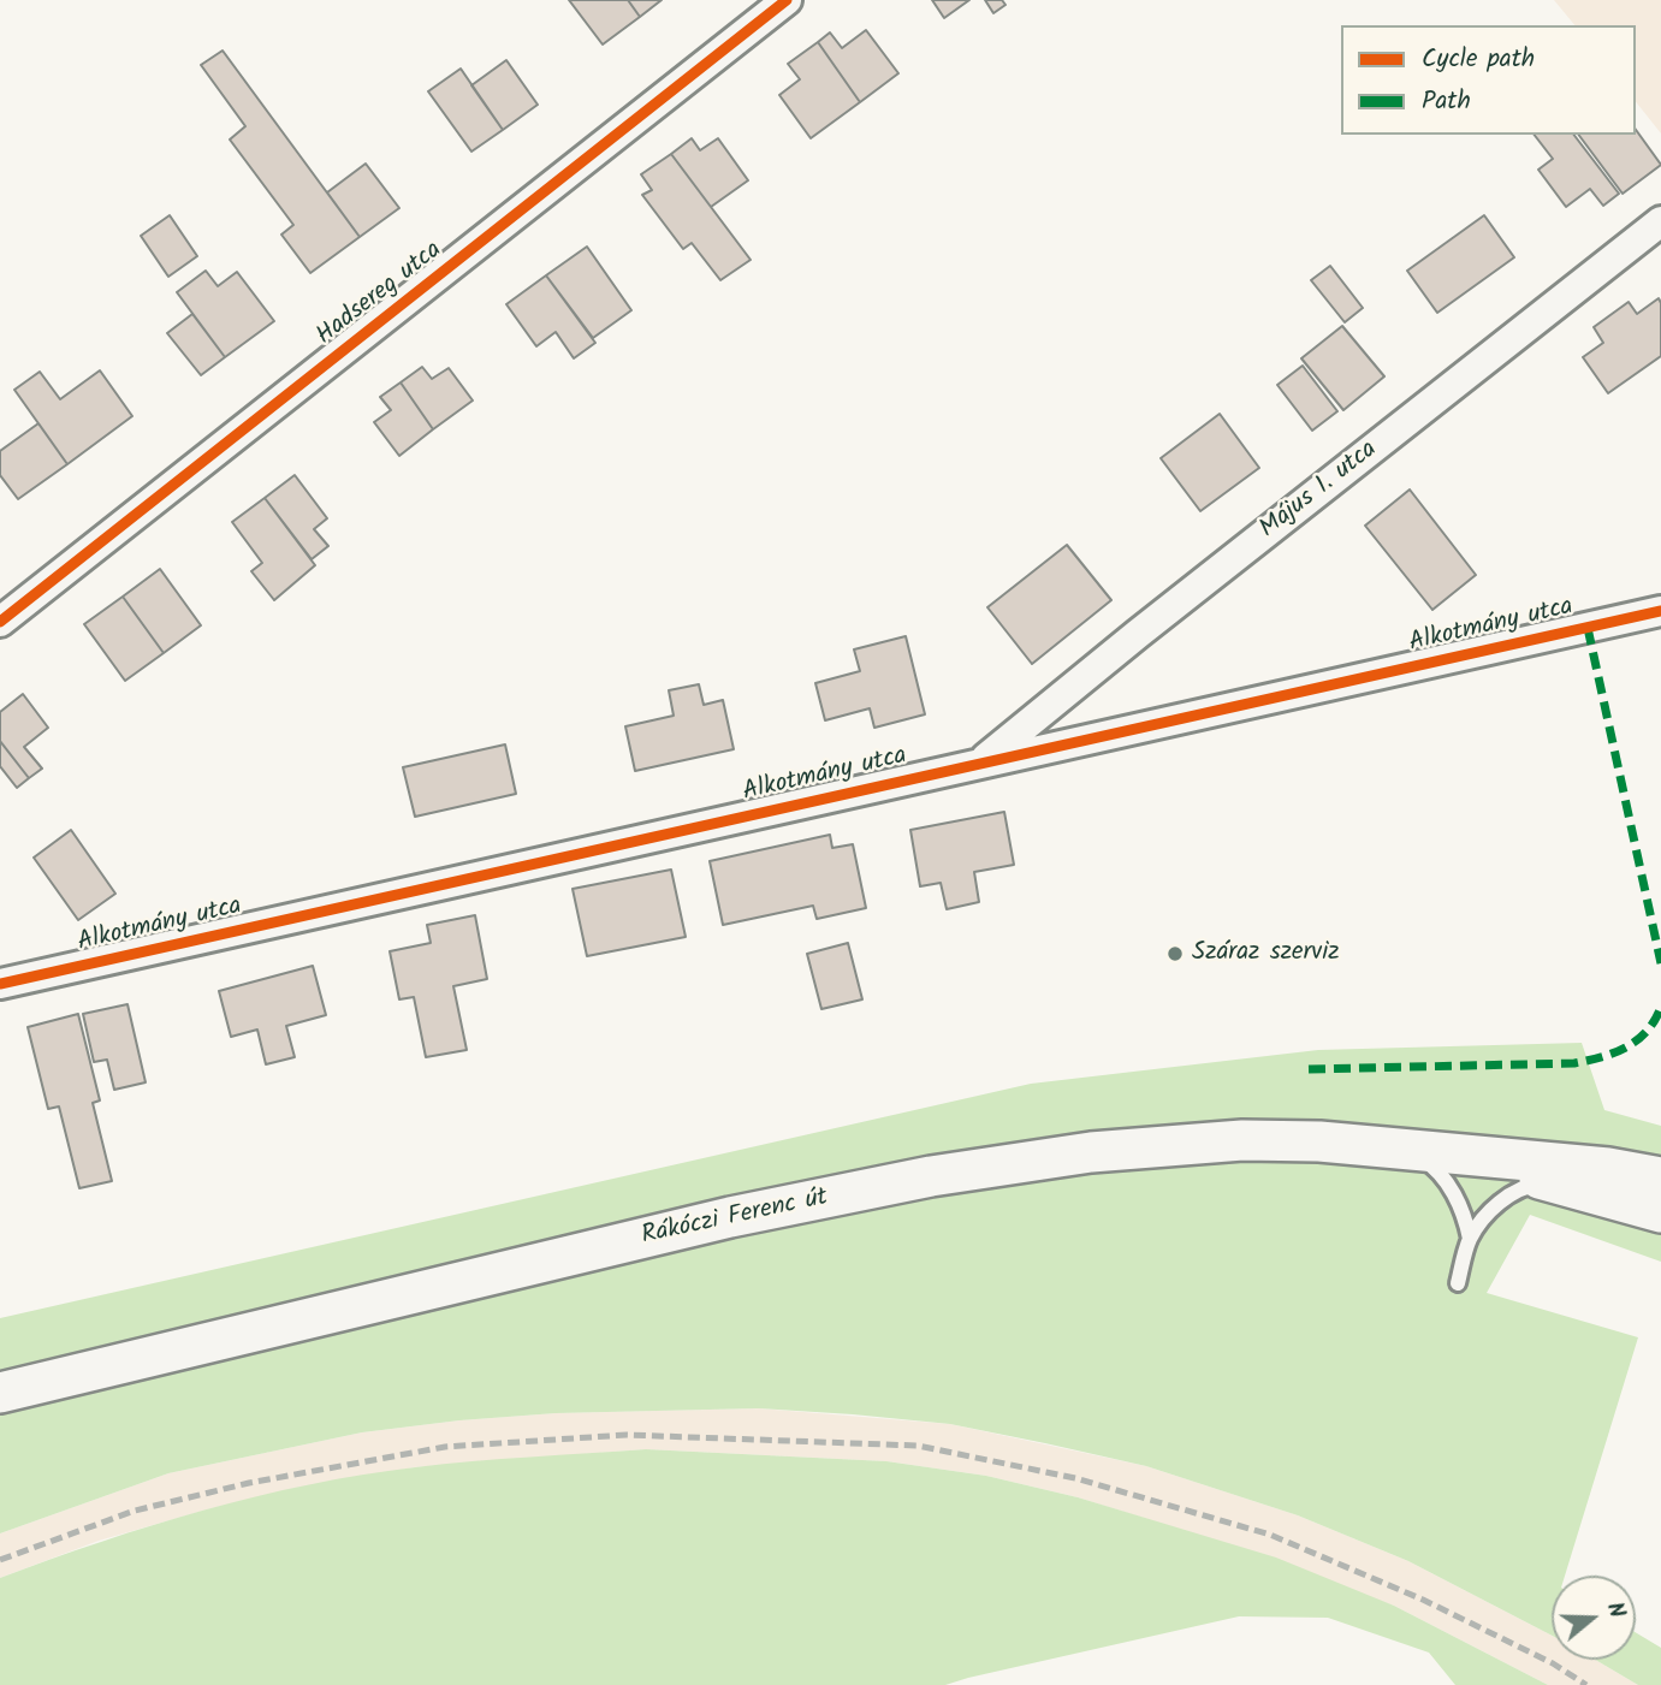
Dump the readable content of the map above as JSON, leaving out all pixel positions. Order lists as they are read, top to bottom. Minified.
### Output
{"streets":{"main road":["Rákóczi Ferenc út"],"street":["Hadsereg utca","Május 1. utca","Alkotmány utca"]},"crossings":[["Május 1. utca","Alkotmány utca"]],"places":["Száraz szerviz"],"legend":["Cycle path","Path"],"north":"right"}
